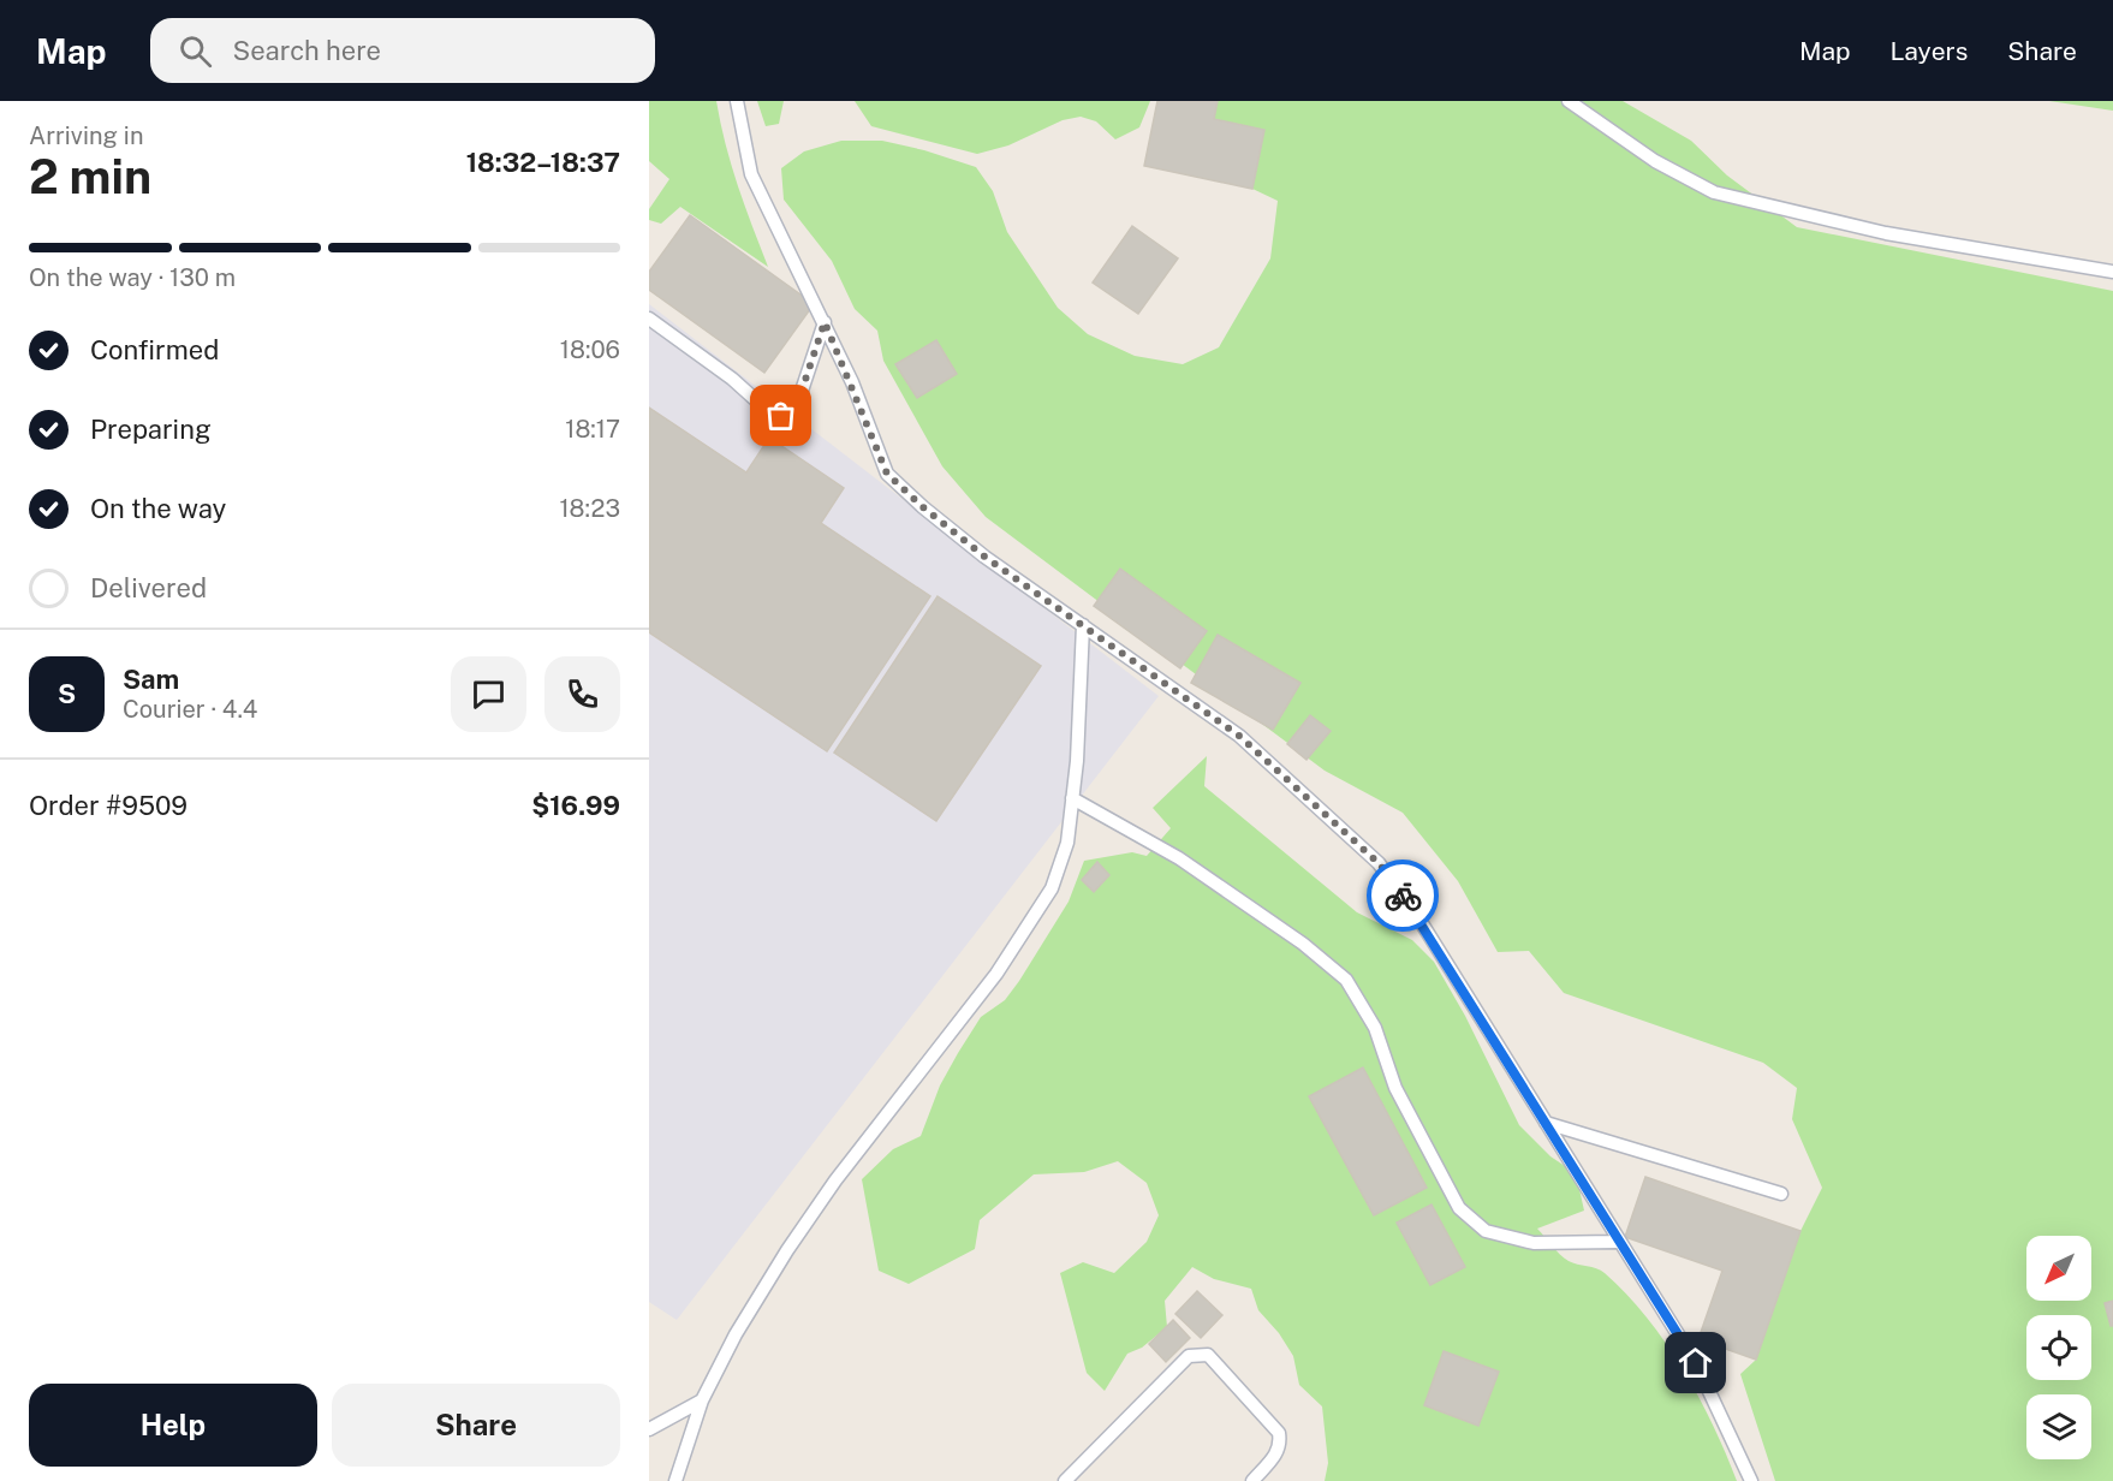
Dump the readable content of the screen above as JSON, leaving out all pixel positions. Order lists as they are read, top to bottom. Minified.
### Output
{"north":"bottom left","page":{"header":"Map","search":"Search here","nav":["Map","Layers","Share"],"heading":["2 min","Arriving in","18:32–18:37"],"panel":["Sam","Courier · 4.4","Order #9509","$16.99"],"bar":"On the way · 130 m","list":[["Confirmed","18:06"],["Preparing","18:17"],["On the way","18:23"],"Delivered"],"round":"S","buttons":["Help","Share"]}}
